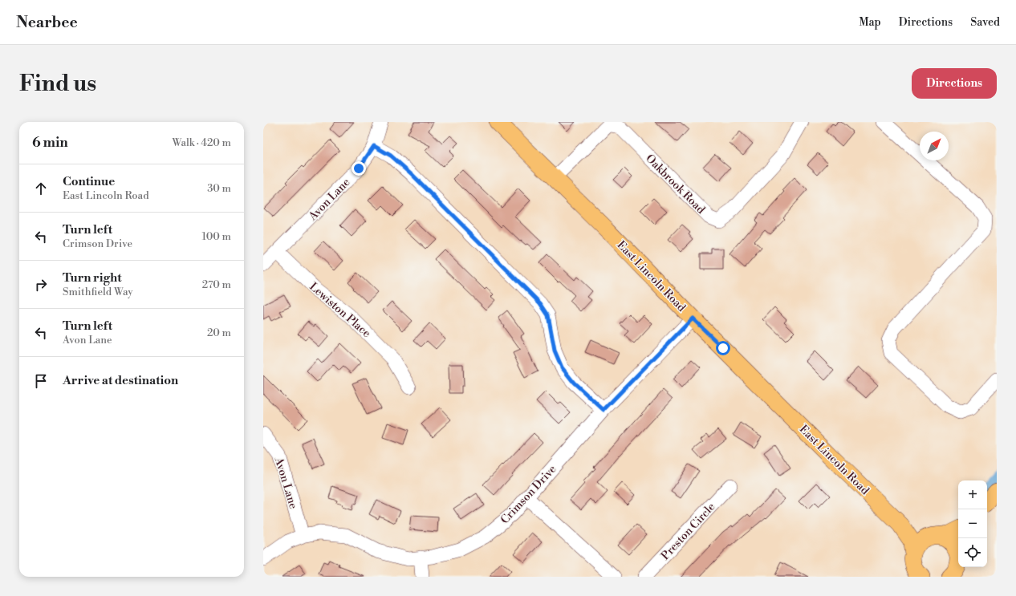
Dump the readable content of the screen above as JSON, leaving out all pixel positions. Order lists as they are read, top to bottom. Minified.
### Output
{"streets":{"main road":["East Lincoln Road"],"street":["Oakbrook Road","Avon Lane","Lewiston Place","Crimson Drive","Preston Circle"]},"crossings":[["Avon Lane","Lewiston Place"],["Avon Lane","Crimson Drive"],["East Lincoln Road","Crimson Drive"]],"north":"top right","page":{"header":"Nearbee","nav":["Map","Directions","Saved"],"buttons":"Directions","title":"Find us","heading":["6 min","Walk · 420 m"],"list":[["Continue","East Lincoln Road","30 m"],["Turn left","Crimson Drive","100 m"],["Turn right","Smithfield Way","270 m"],["Turn left","Avon Lane","20 m"],"Arrive at destination"],"map_buttons":["+","−"]}}
